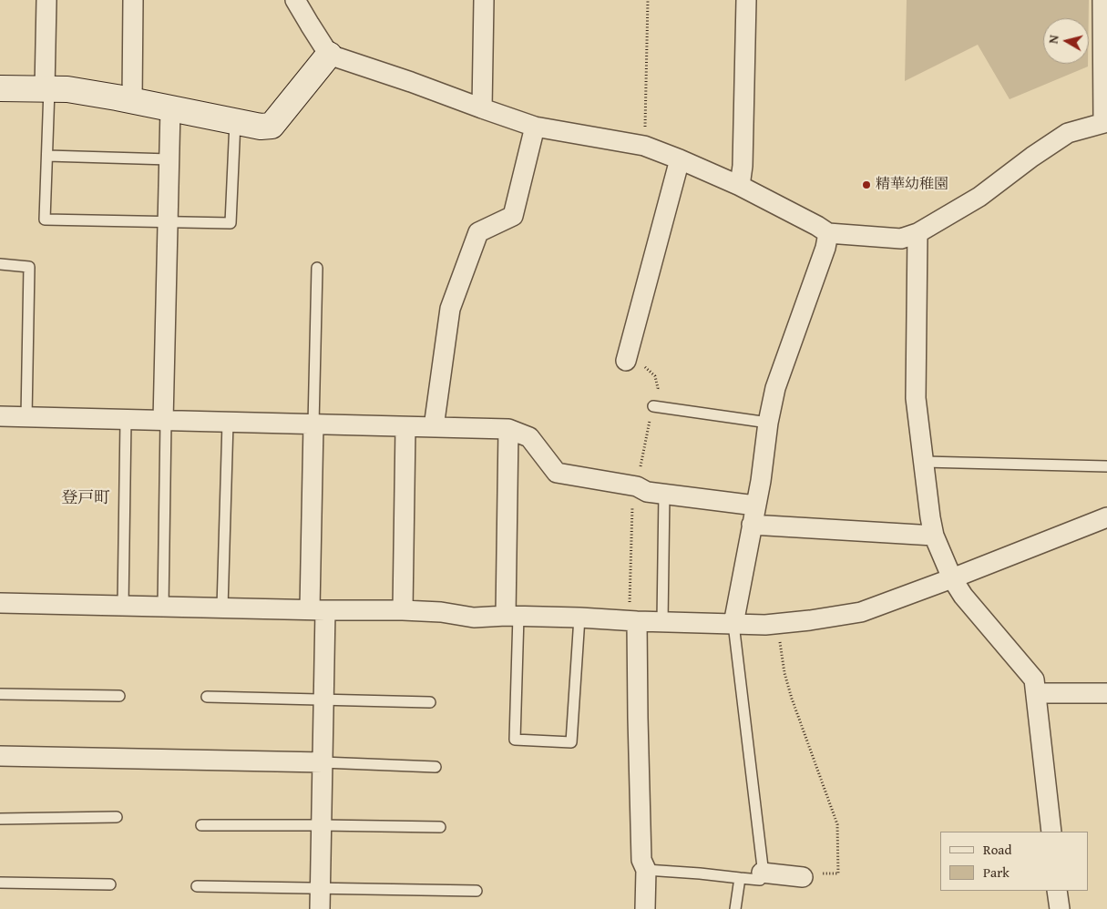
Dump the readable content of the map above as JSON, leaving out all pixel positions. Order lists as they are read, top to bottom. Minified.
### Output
{"districts":["登戸町"],"places":["精華幼稚園"],"legend":["Road","Park"],"north":"left"}
